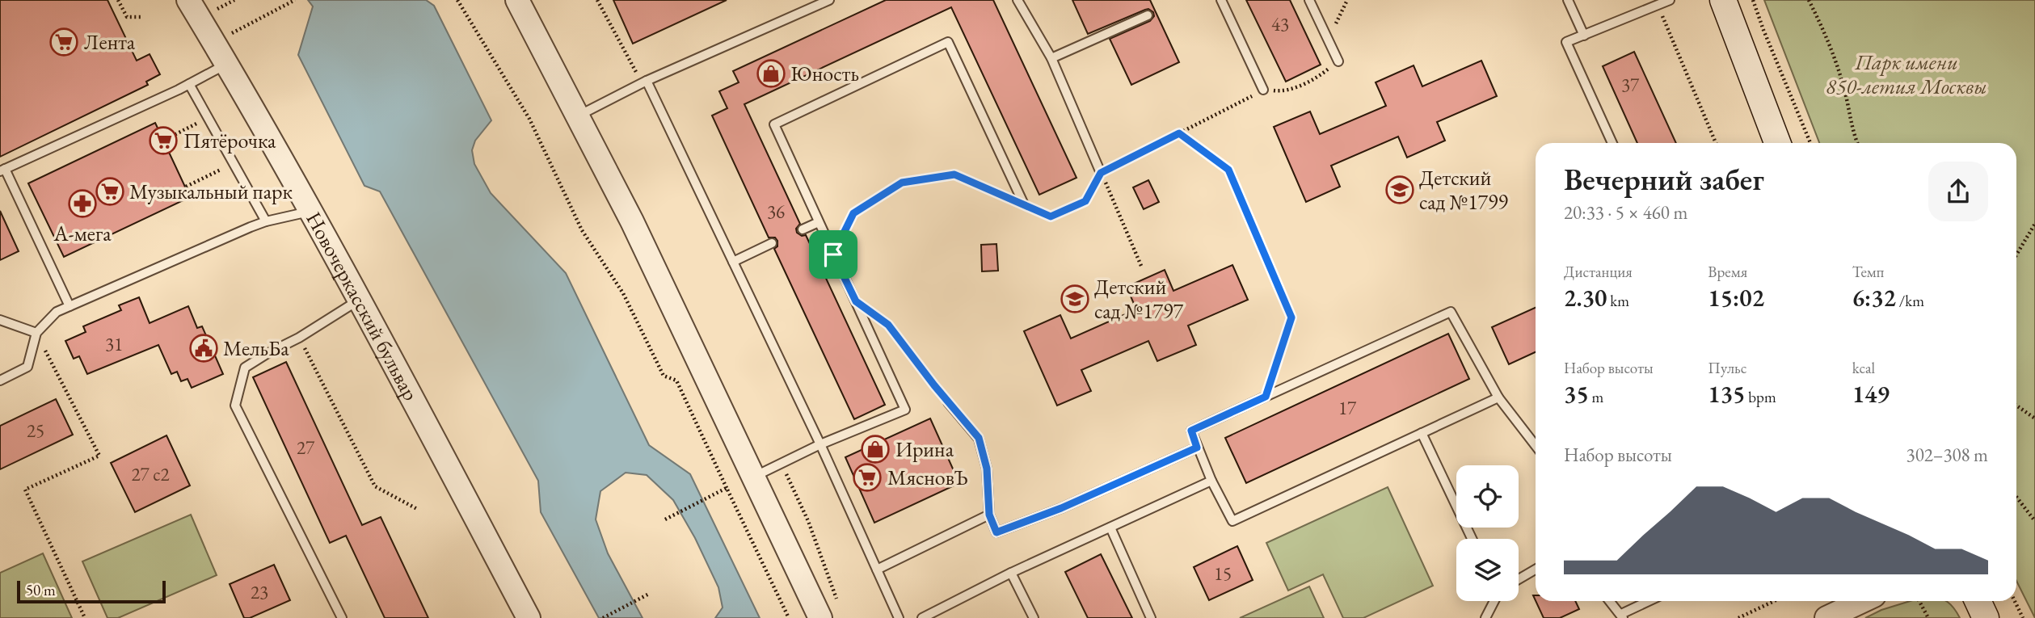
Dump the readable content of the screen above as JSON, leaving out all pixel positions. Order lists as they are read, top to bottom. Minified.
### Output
{"streets":{"street":["Новочеркасский бульвар"]},"parks":["Парк имени 850-летия Москвы"],"places":{"supermarket":["Лента","Пятёрочка","Музыкальный парк","МясновЪ"],"shop":["Юность","Ирина"],"school or university":["Детский сад №1799","Детский сад №1797"],"pharmacy":["А-мега"],"public building":["МельБа"]},"house_numbers":["43","37","36","31","17","25","27","27 с2","15","23"],"scale_bar":"50 m","page":{"heading":["Вечерний забег","20:33 · 5 × 460 m"],"stats":[["Дистанция","2.30 km"],["Время","15:02"],["Темп","6:32 /km"],["Набор высоты","35 m"],["Пульс","135 bpm"],["kcal","149"]],"chart":["Набор высоты","302–308 m"],"scale":"50 m"}}
